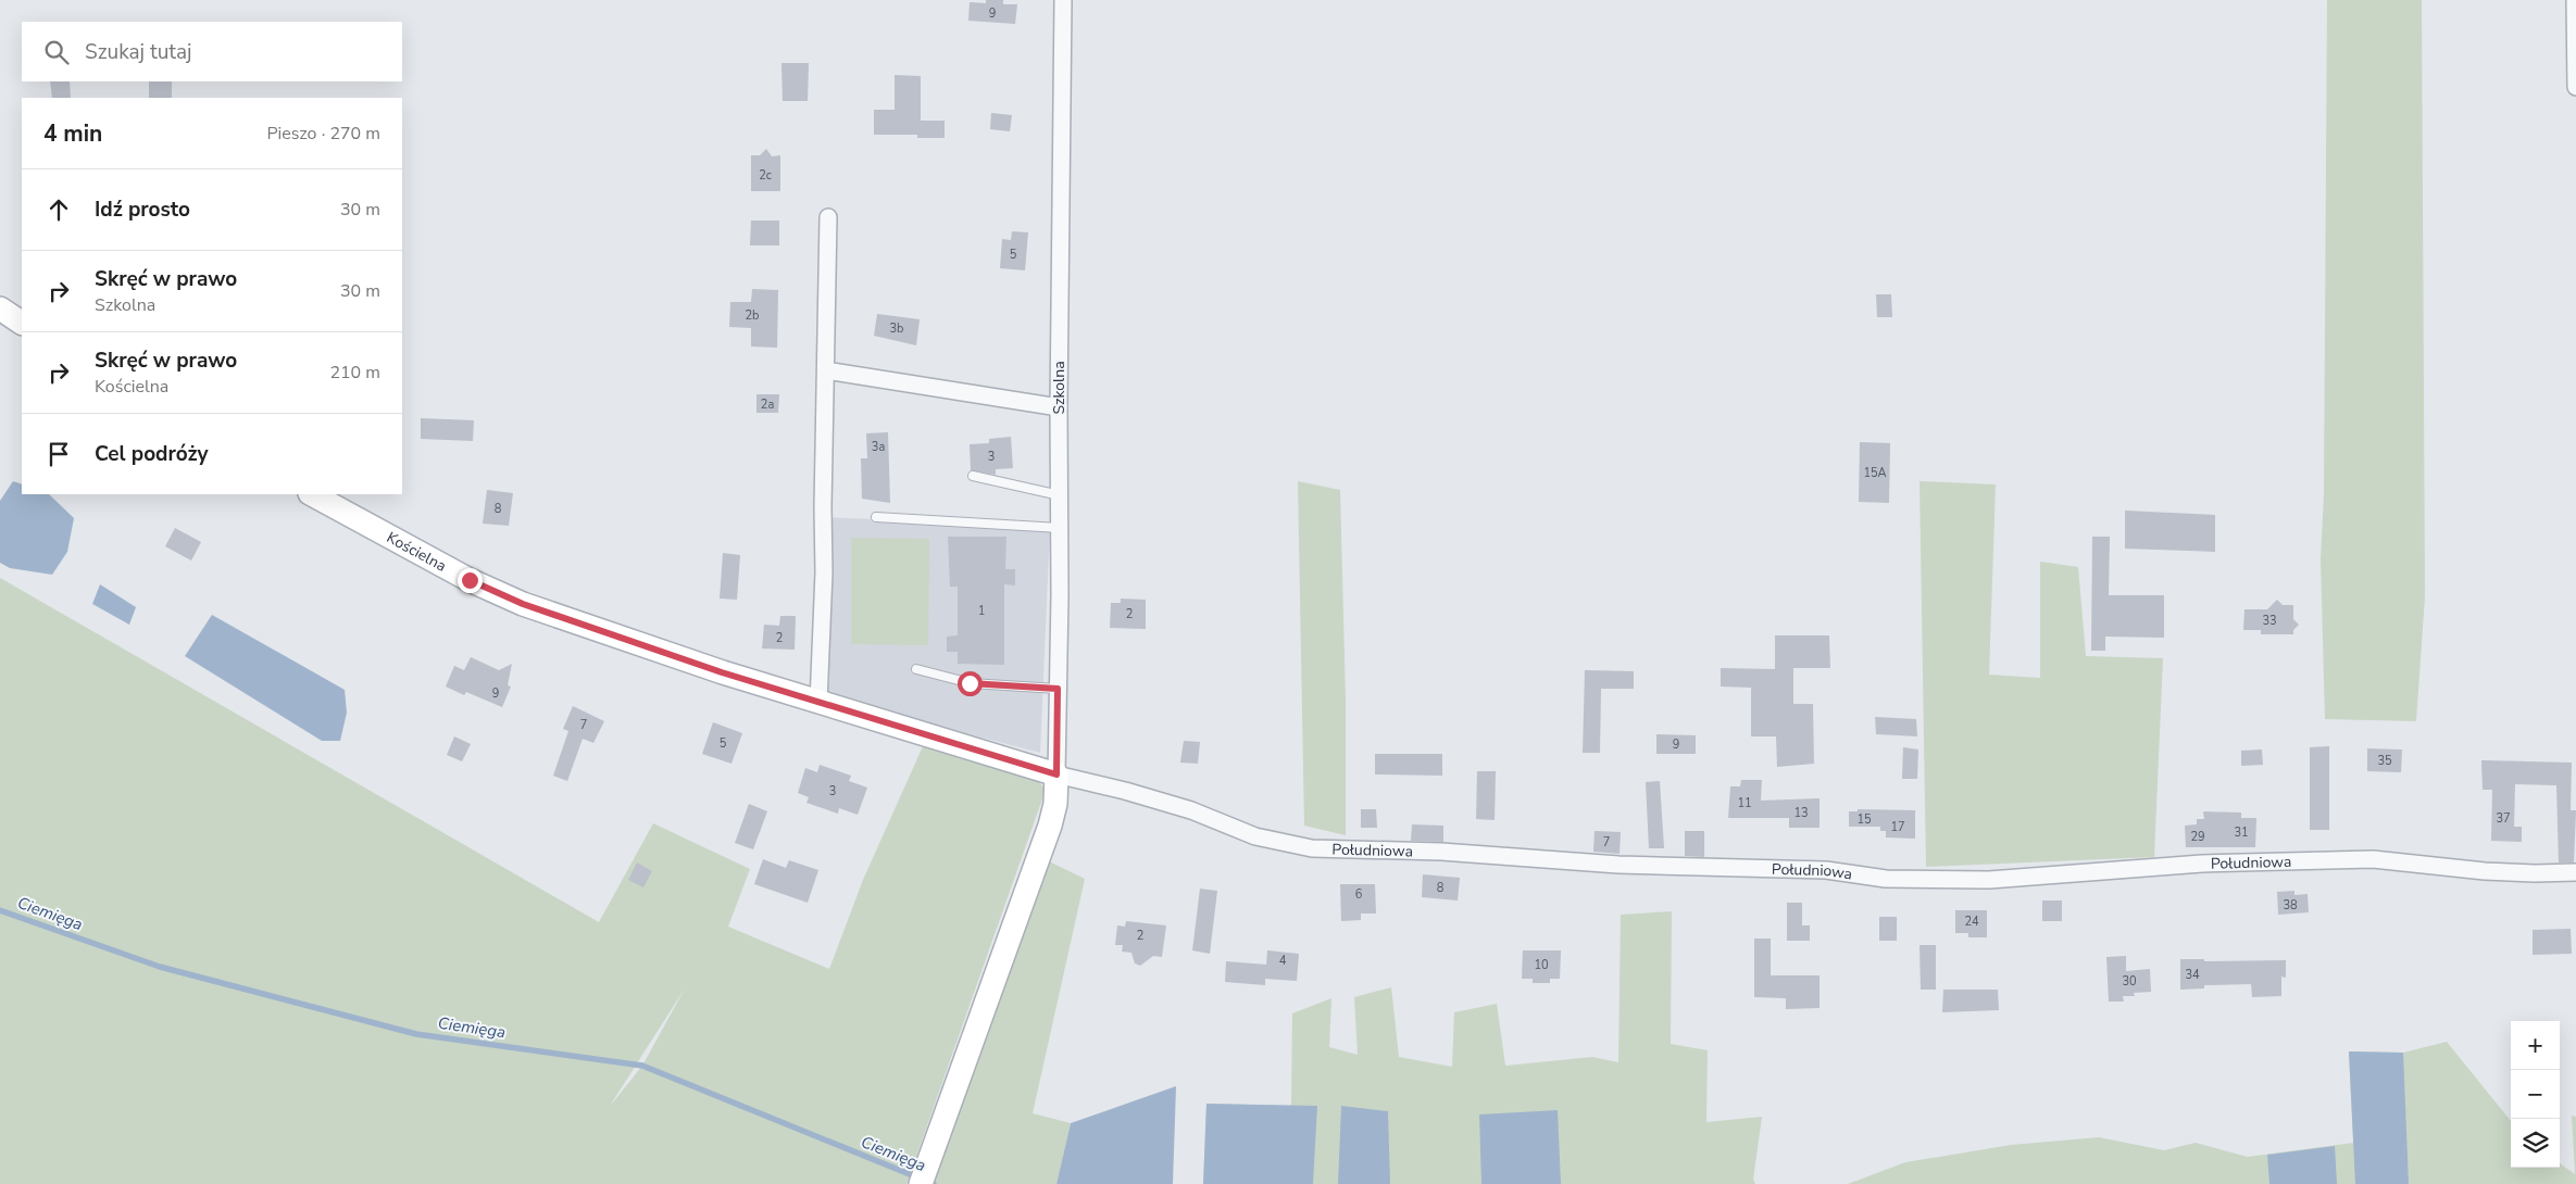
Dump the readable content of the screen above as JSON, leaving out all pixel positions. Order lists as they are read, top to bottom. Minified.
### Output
{"streets":{"street":["Szkolna","Kościelna","Południowa"]},"crossings":[["Szkolna","Kościelna"],["Szkolna","Południowa"],["Kościelna","Południowa"]],"water":["Ciemięga"],"house_numbers":["9","2c","5","2b","3b","2a","3a","3","15A","8","1","2","33","2","9","7","5","9","35","3","11","13","37","15","17","31","29","7","8","6","38","24","2","4","10","34","30"],"page":{"search":"Szukaj tutaj","heading":["4 min","Pieszo · 270 m"],"list":[["Idź prosto","30 m"],["Skręć w prawo","Szkolna","30 m"],["Skręć w prawo","Kościelna","210 m"],"Cel podróży"],"map_buttons":["+","−"]}}
